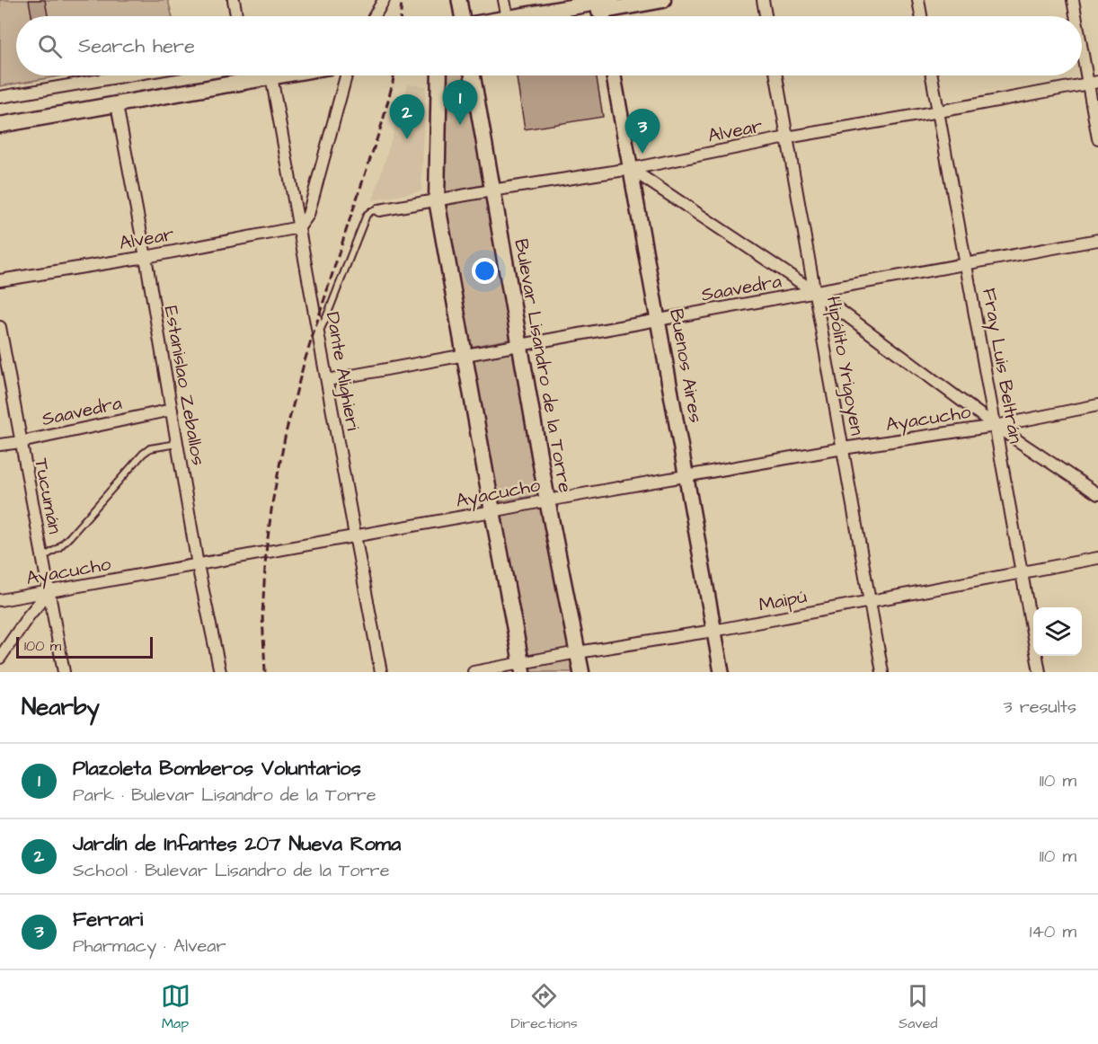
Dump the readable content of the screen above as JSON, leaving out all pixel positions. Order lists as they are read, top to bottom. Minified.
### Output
{"streets":{"main road":["Bulevar Lisandro de la Torre"],"street":["Alvear","Saavedra","Buenos Aires","Hipólito Yrigoyen","Fray Luis Beltrán","Dante Alighieri","Estanislao Zeballos","Ayacucho","Tucumán","Maipú"]},"crossings":[["Alvear","Bulevar Lisandro de la Torre"],["Alvear","Buenos Aires"],["Alvear","Hipólito Yrigoyen"],["Alvear","Fray Luis Beltrán"],["Alvear","Dante Alighieri"],["Alvear","Estanislao Zeballos"],["Saavedra","Bulevar Lisandro de la Torre"],["Saavedra","Buenos Aires"],["Saavedra","Hipólito Yrigoyen"],["Saavedra","Fray Luis Beltrán"],["Saavedra","Dante Alighieri"],["Saavedra","Estanislao Zeballos"],["Saavedra","Tucumán"],["Bulevar Lisandro de la Torre","Ayacucho"],["Bulevar Lisandro de la Torre","Maipú"],["Buenos Aires","Ayacucho"],["Buenos Aires","Maipú"],["Hipólito Yrigoyen","Ayacucho"],["Hipólito Yrigoyen","Maipú"],["Fray Luis Beltrán","Ayacucho"],["Fray Luis Beltrán","Maipú"],["Dante Alighieri","Ayacucho"],["Estanislao Zeballos","Ayacucho"],["Ayacucho","Tucumán"]],"scale_bar":"100 m","page":{"search":"Search here","pins":["1","2","3"],"scale":"100 m","heading":["Nearby","3 results"],"list":[{"mark":"1","name":"Plazoleta Bomberos Voluntarios","note":"Park · Bulevar Lisandro de la Torre","value":"110 m"},{"mark":"2","name":"Jardín de Infantes 207 Nueva Roma","note":"School · Bulevar Lisandro de la Torre","value":"110 m"},{"mark":"3","name":"Ferrari","note":"Pharmacy · Alvear","value":"140 m"}],"nav":["Map","Directions","Saved"]}}
